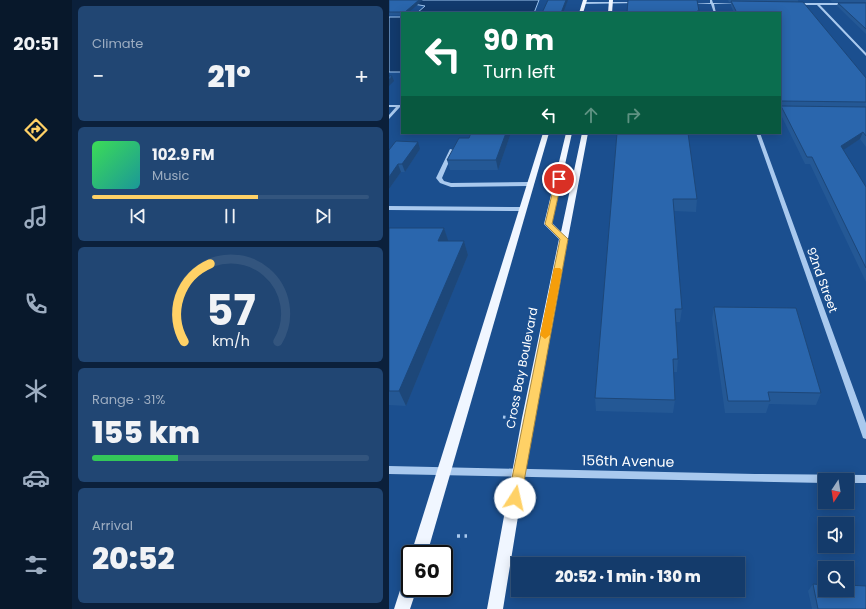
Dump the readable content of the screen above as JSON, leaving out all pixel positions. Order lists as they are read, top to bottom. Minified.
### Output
{"streets":{"main road":["Cross Bay Boulevard"],"street":["92nd Street","156th Avenue"]},"crossings":[["Cross Bay Boulevard","156th Avenue"]],"north":"bottom","page":{"tabs":"20:51","tile":["Climate",["Range · 31%","155 km"],["Arrival","20:52"]],"turn":["90 m","Turn left"],"heat":["−","21°","+"],"song":["102.9 FM","Music"],"limit":"60","trip":"20:52 · 1 min · 130 m","gauge":["57","km/h"]}}
